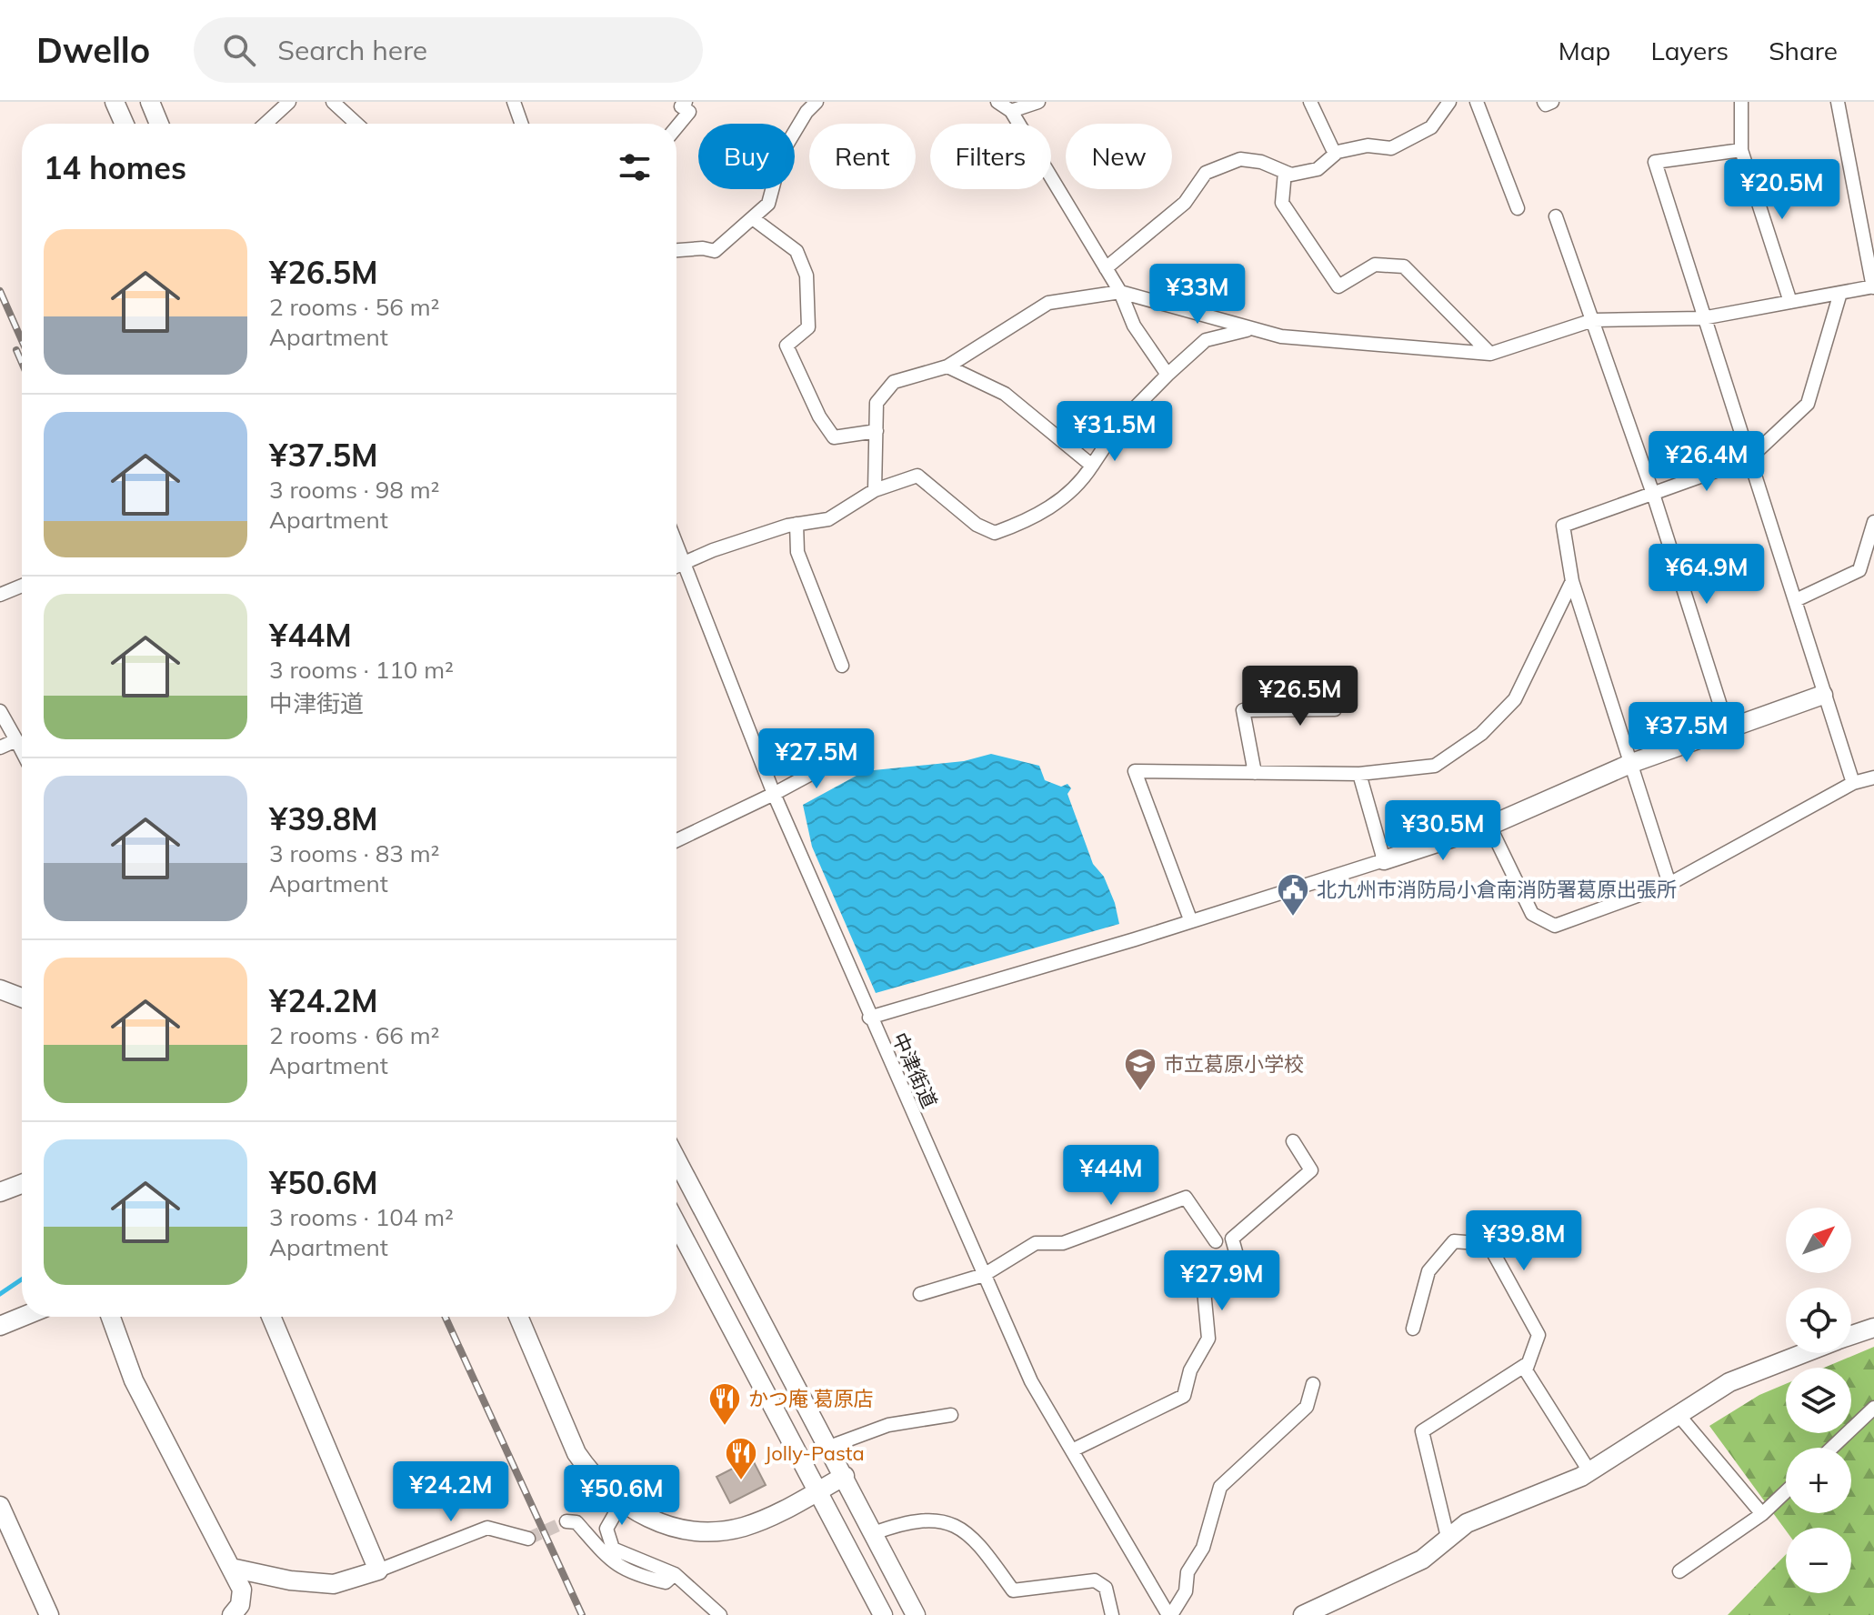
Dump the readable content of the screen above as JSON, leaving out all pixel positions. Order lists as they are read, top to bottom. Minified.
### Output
{"streets":{"street":["中津街道"]},"places":{"public building":["北九州市消防局小倉南消防署葛原出張所"],"school or university":["市立葛原小学校"],"restaurant":["かつ庵 葛原店","Jolly-Pasta"]},"north":"top right","page":{"header":"Dwello","search":"Search here","nav":["Map","Layers","Share"],"chip":["Buy","Rent","Filters","New"],"heading":"14 homes","price":["¥20.5M","¥33M","¥31.5M","¥26.4M","¥64.9M","¥26.5M","¥37.5M","¥27.5M","¥30.5M","¥44M","¥39.8M","¥27.9M","¥24.2M","¥50.6M"],"list":[{"name":"¥26.5M","note":"2 rooms · 56 m² · Apartment"},{"name":"¥37.5M","note":"3 rooms · 98 m² · Apartment"},{"name":"¥44M","note":"3 rooms · 110 m² · 中津街道"},{"name":"¥39.8M","note":"3 rooms · 83 m² · Apartment"},{"name":"¥24.2M","note":"2 rooms · 66 m² · Apartment"},{"name":"¥50.6M","note":"3 rooms · 104 m² · Apartment"}],"map_buttons":["+","−"]}}
